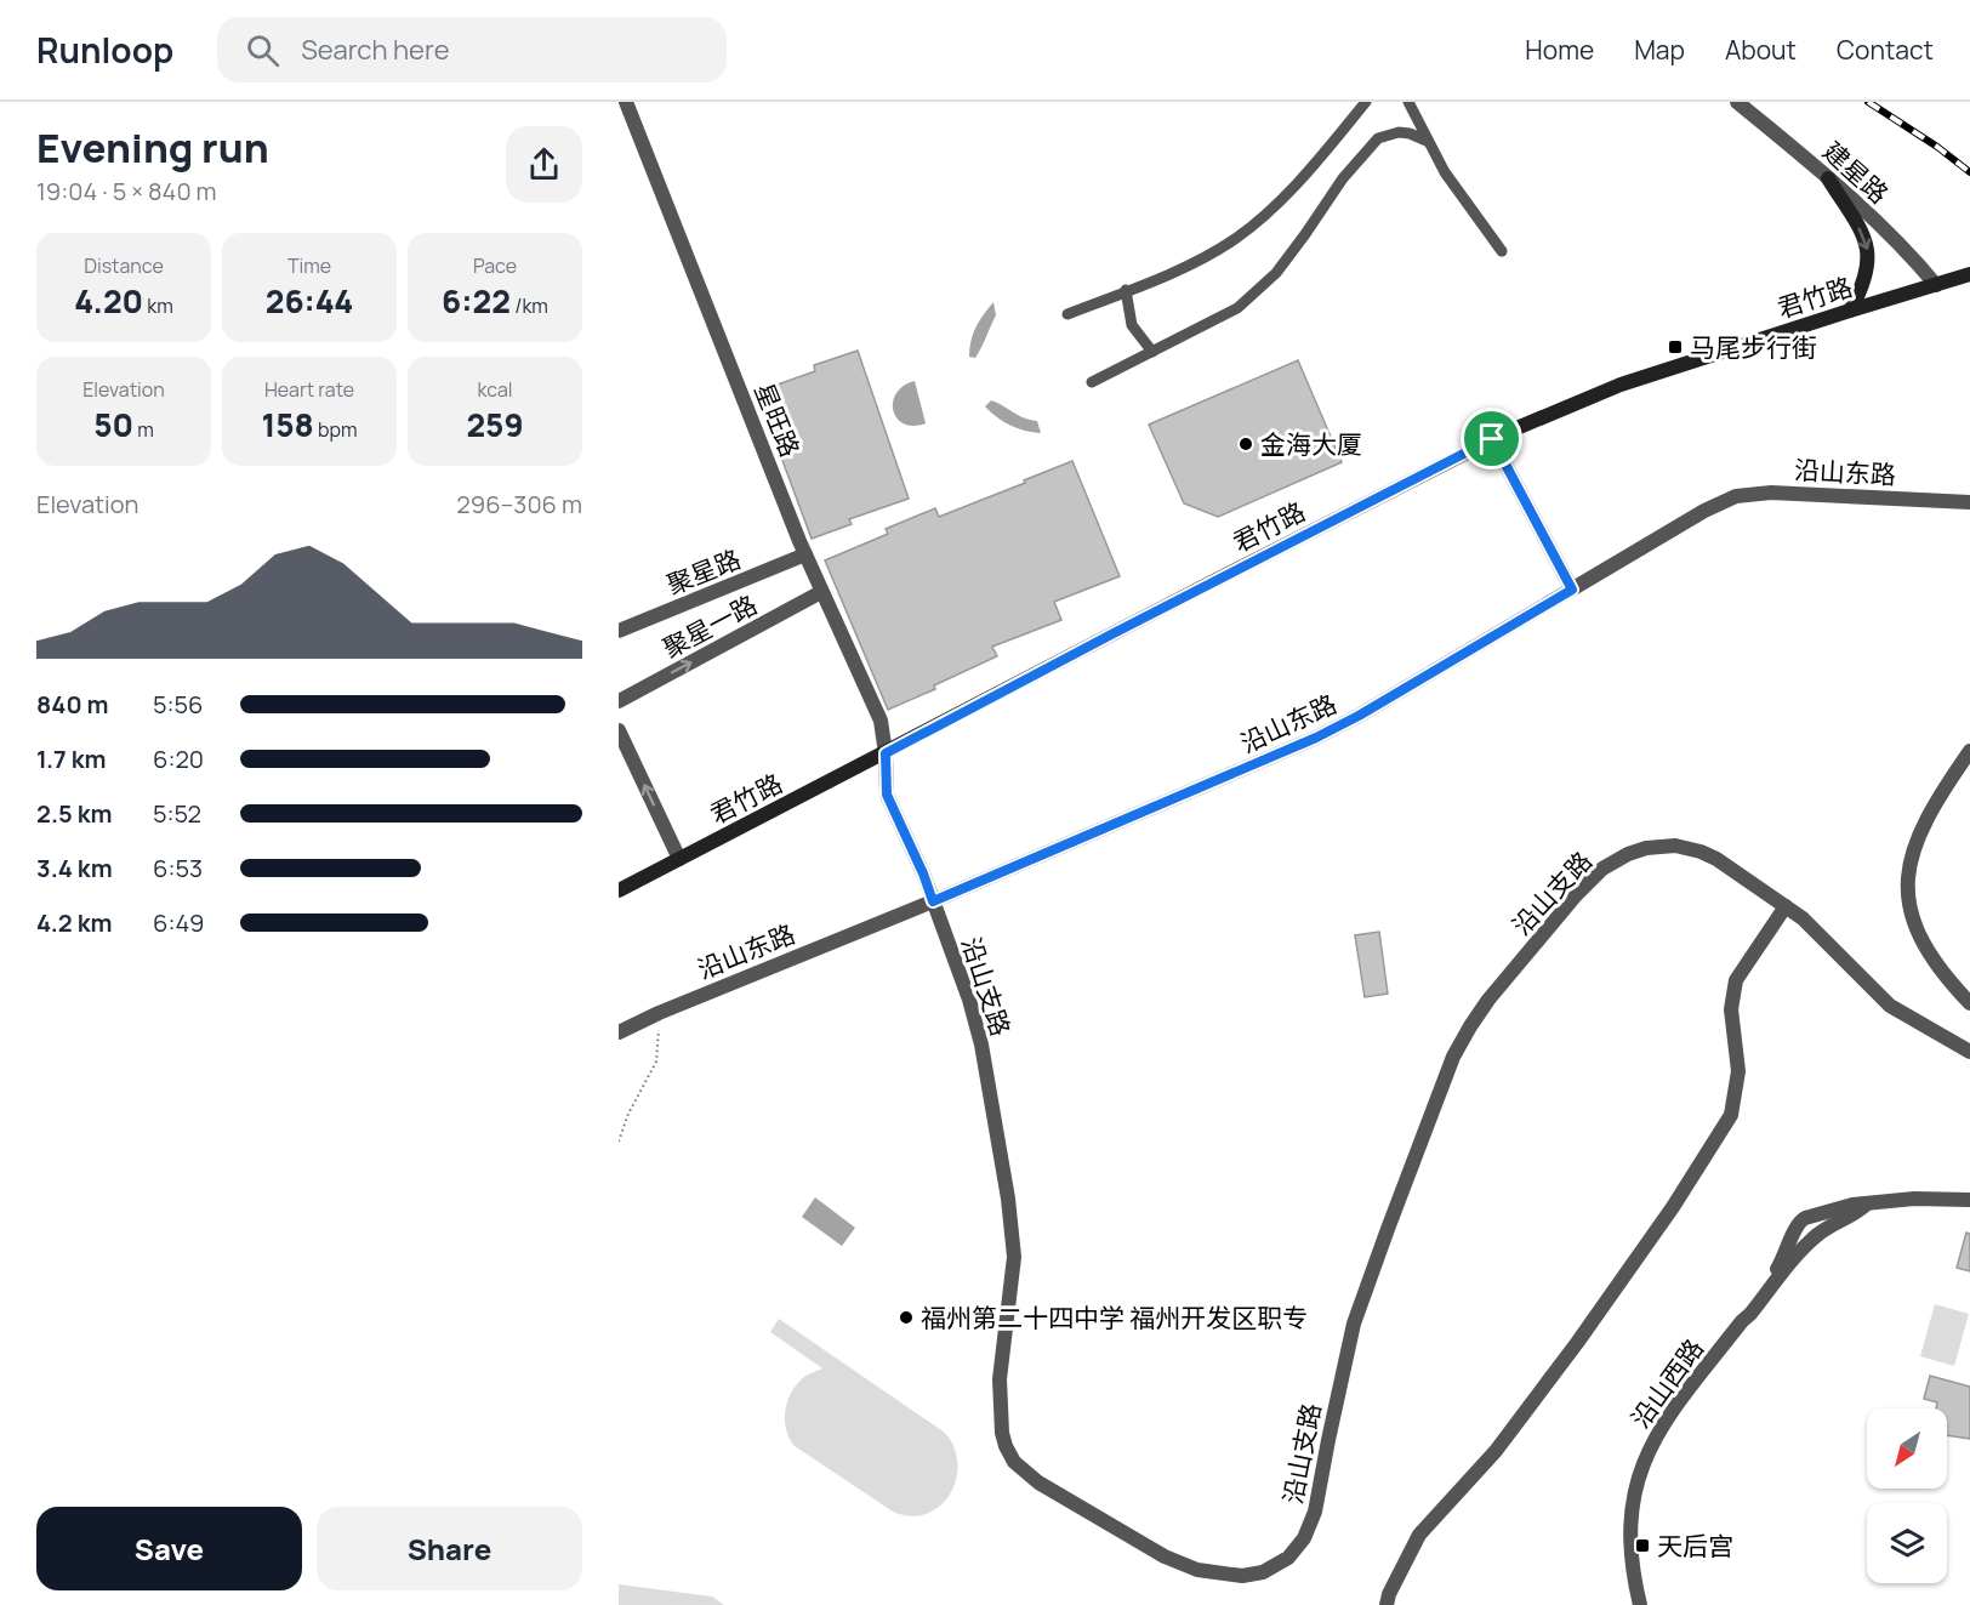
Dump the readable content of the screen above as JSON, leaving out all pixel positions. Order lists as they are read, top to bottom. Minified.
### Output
{"streets":{"main road":["君竹路"],"street":["建星路","星旺路","沿山东路","聚星路","聚星一路","沿山支路","沿山西路"]},"crossings":[["建星路","君竹路"],["君竹路","星旺路"],["君竹路","沿山支路"],["星旺路","聚星路"],["星旺路","聚星一路"],["星旺路","沿山支路"],["沿山东路","沿山支路"]],"one_way":["聚星一路"],"places":{"transit":["马尾步行街","天后宫"],"other":["金海大厦","福州第二十四中学 福州开发区职专"]},"north":"bottom left","page":{"header":"Runloop","search":"Search here","nav":["Home","Map","About","Contact"],"heading":["Evening run","19:04 · 5 × 840 m"],"stats":[["Distance","4.20 km"],["Time","26:44"],["Pace","6:22 /km"],["Elevation","50 m"],["Heart rate","158 bpm"],["kcal","259"]],"chart":["Elevation","296–306 m"],"list":[{"name":"840 m","note":"5:56"},{"name":"1.7 km","note":"6:20"},{"name":"2.5 km","note":"5:52"},{"name":"3.4 km","note":"6:53"},{"name":"4.2 km","note":"6:49"}],"buttons":["Save","Share"]}}
